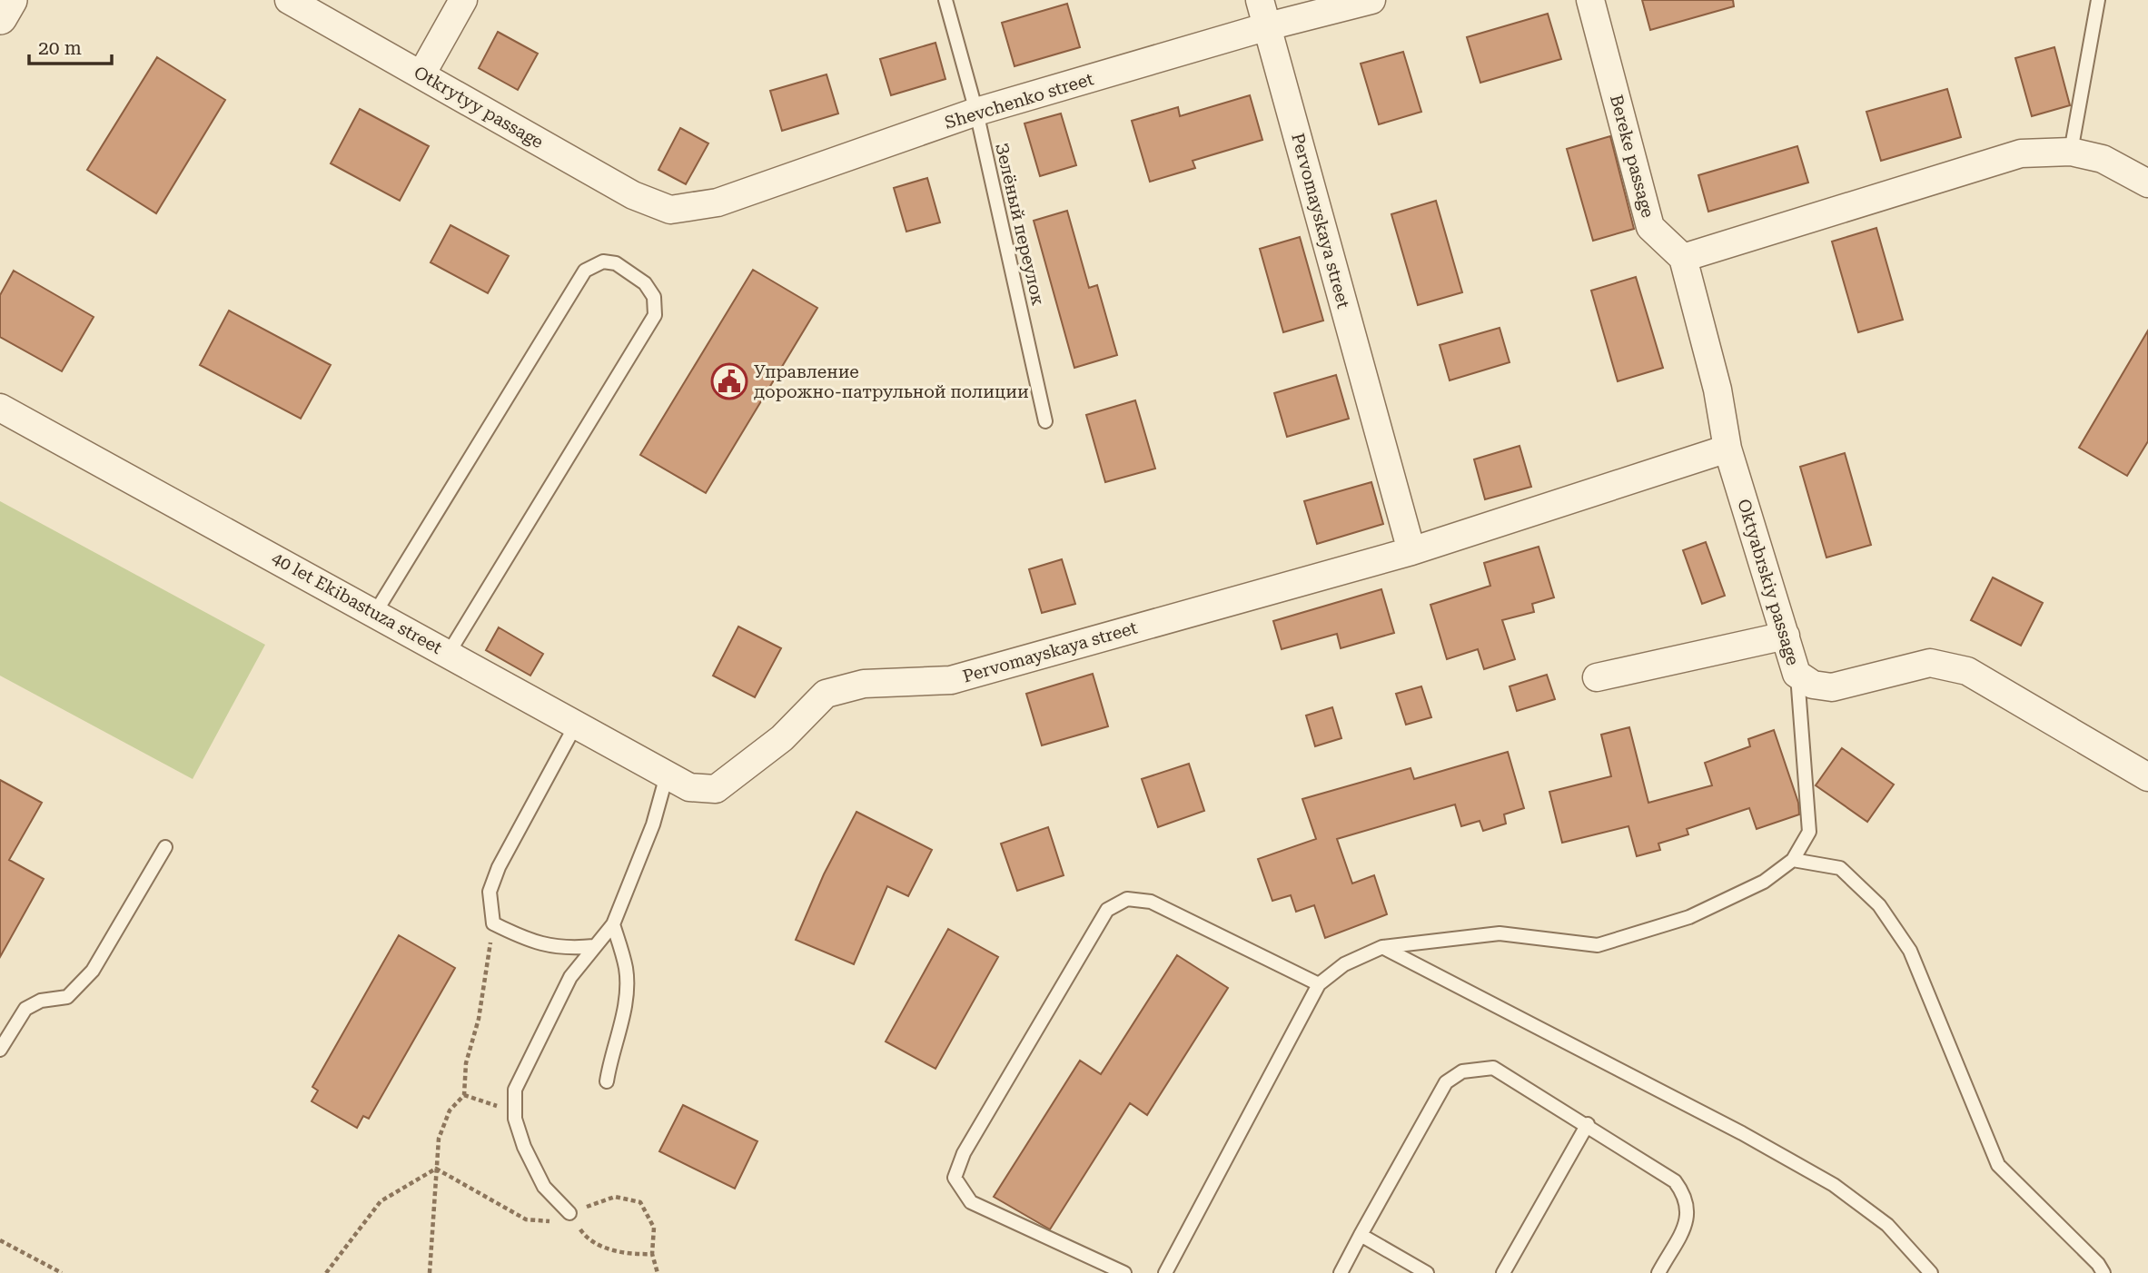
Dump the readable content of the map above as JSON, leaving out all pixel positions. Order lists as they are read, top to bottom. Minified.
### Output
{"streets":{"street":["Shevchenko street","Otkrytyy passage","Bereke passage","Pervomayskaya street","Oktyabrskiy passage","40 let Ekibastuza street"],"lane":["Зелёный переулок"]},"crossings":[["Shevchenko street","Otkrytyy passage"],["Shevchenko street","Pervomayskaya street"],["Shevchenko street","Зелёный переулок"],["Pervomayskaya street","Oktyabrskiy passage"],["Pervomayskaya street","40 let Ekibastuza street"]],"places":{"public building":["Управление дорожно-патрульной полиции"]},"scale_bar":"20 m"}
